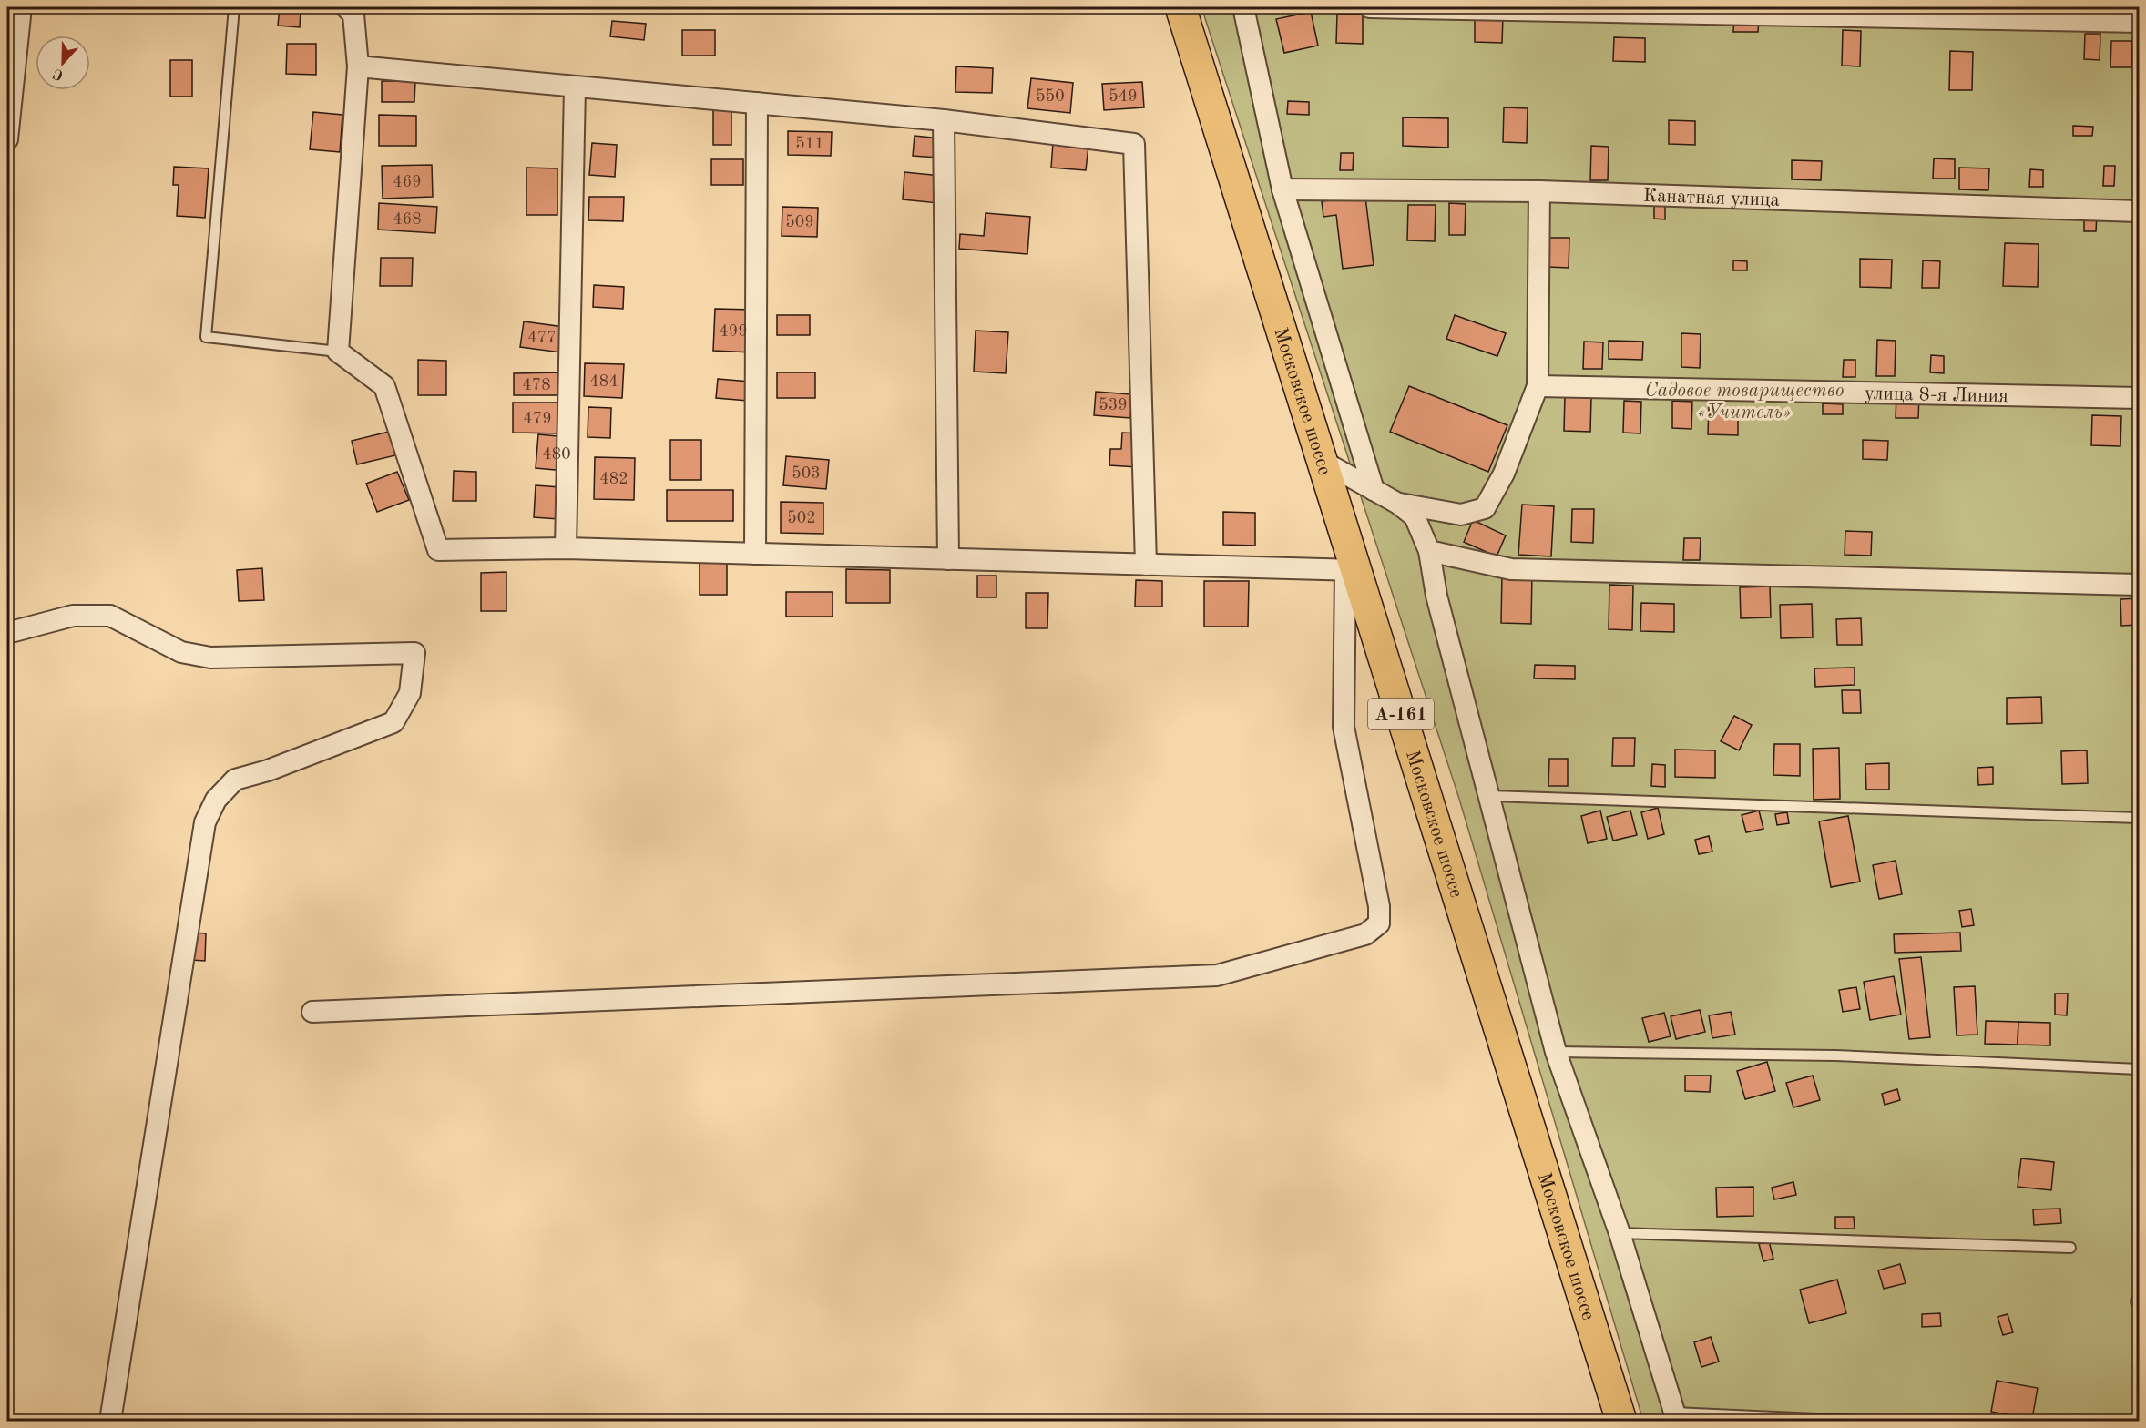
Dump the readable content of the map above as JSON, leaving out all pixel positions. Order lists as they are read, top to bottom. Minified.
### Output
{"streets":{"highway":["Московское шоссе","А-161"],"street":["Канатная улица","улица 8-я Линия"]},"parks":["Садовое товарищество «Учитель»"],"house_numbers":["550","549","511","469","468","509","499","477","484","478","539","479","480","503","482","502"],"north":"bottom"}
